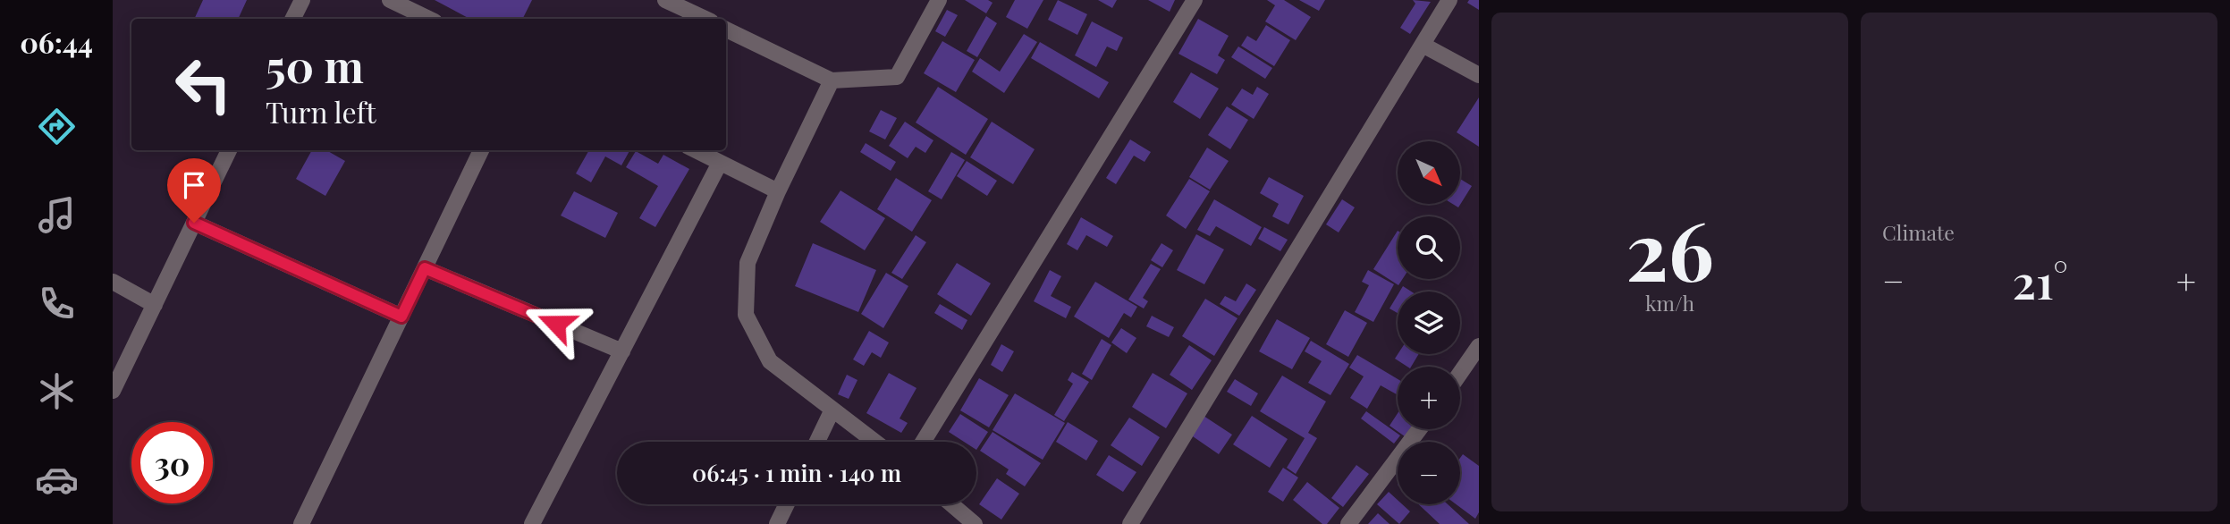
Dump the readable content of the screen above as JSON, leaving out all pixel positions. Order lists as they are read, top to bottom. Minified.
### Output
{"north":"bottom right","page":{"tabs":"06:44","tile":[["26","km/h"],"Climate"],"turn":["50 m","Turn left"],"map_buttons":["+","−"],"heat":["−","21°","+"],"limit":"30","trip":"06:45 · 1 min · 140 m"}}
